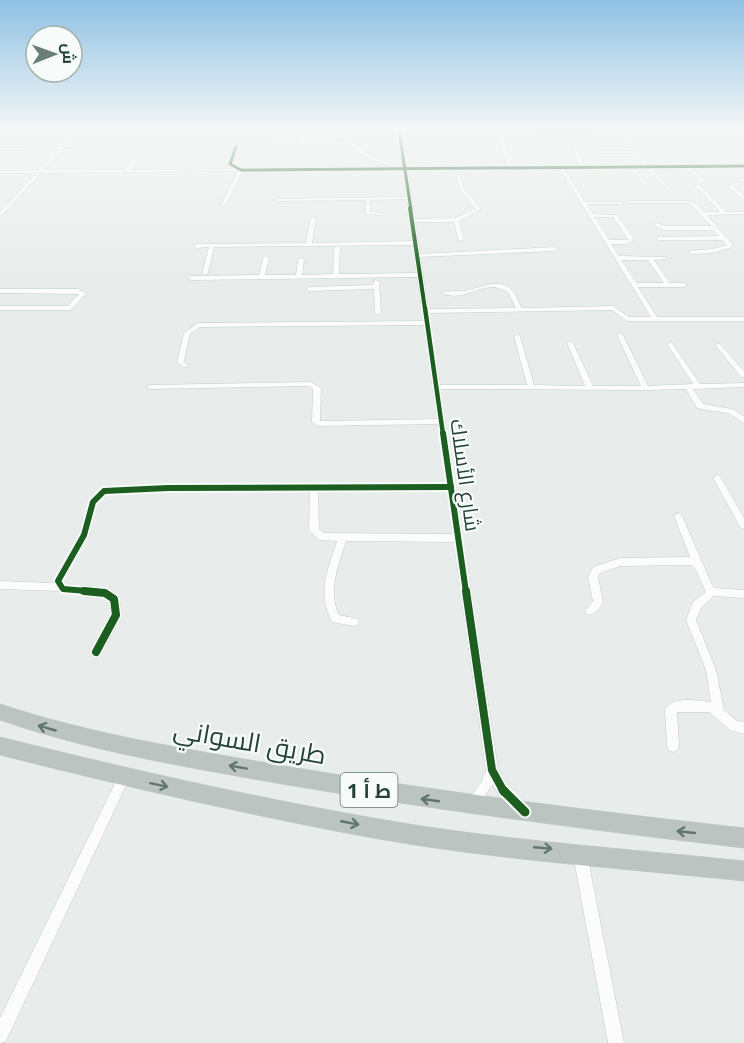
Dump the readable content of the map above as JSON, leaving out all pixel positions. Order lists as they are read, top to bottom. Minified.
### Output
{"streets":{"highway":["طريق السواني","ط أ 1"],"street":["شارع الأسلاك"]},"crossings":[["شارع الأسلاك","طريق السواني"]],"north":"right"}
